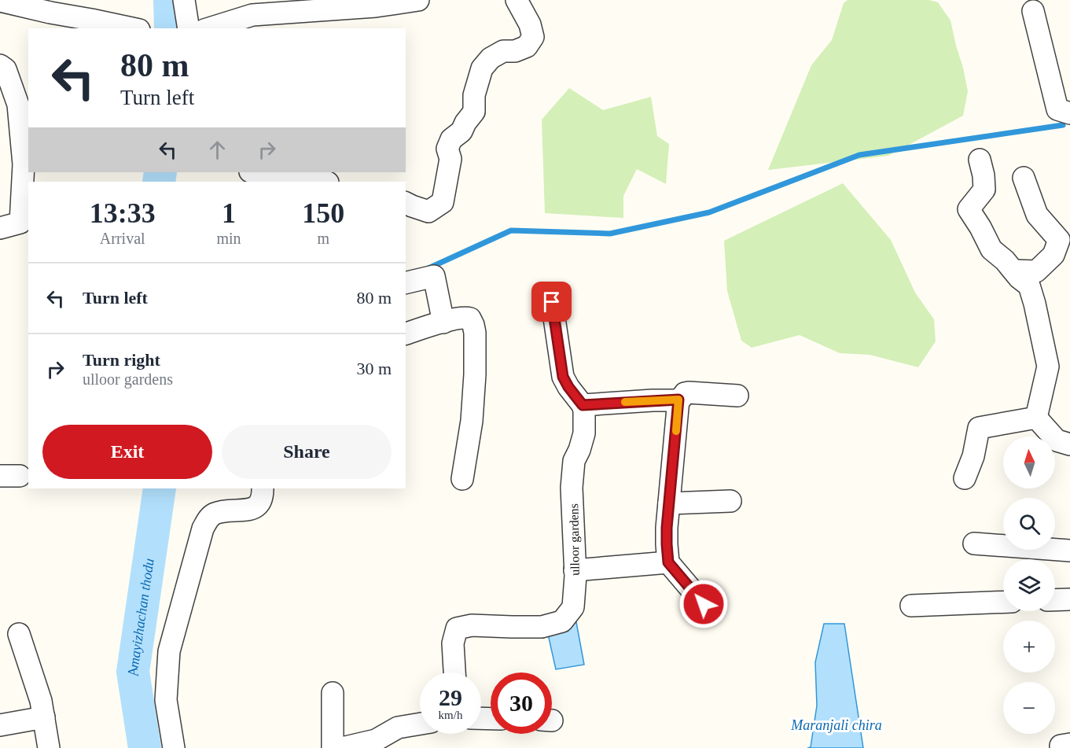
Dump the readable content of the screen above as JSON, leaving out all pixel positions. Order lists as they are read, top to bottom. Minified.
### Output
{"streets":{"street":["ulloor gardens"]},"water":["Amayizhachan thodu","Maranjali chira"],"north":"top","page":{"turn":["80 m","Turn left"],"eta":["13:33","Arrival","1","min","150","m"],"list":[{"name":"Turn left","value":"80 m"},{"name":"Turn right","note":"ulloor gardens","value":"30 m"}],"buttons":["Exit","Share"],"map_buttons":["+","−"],"speed":"29 km/h","limit":"30"}}
